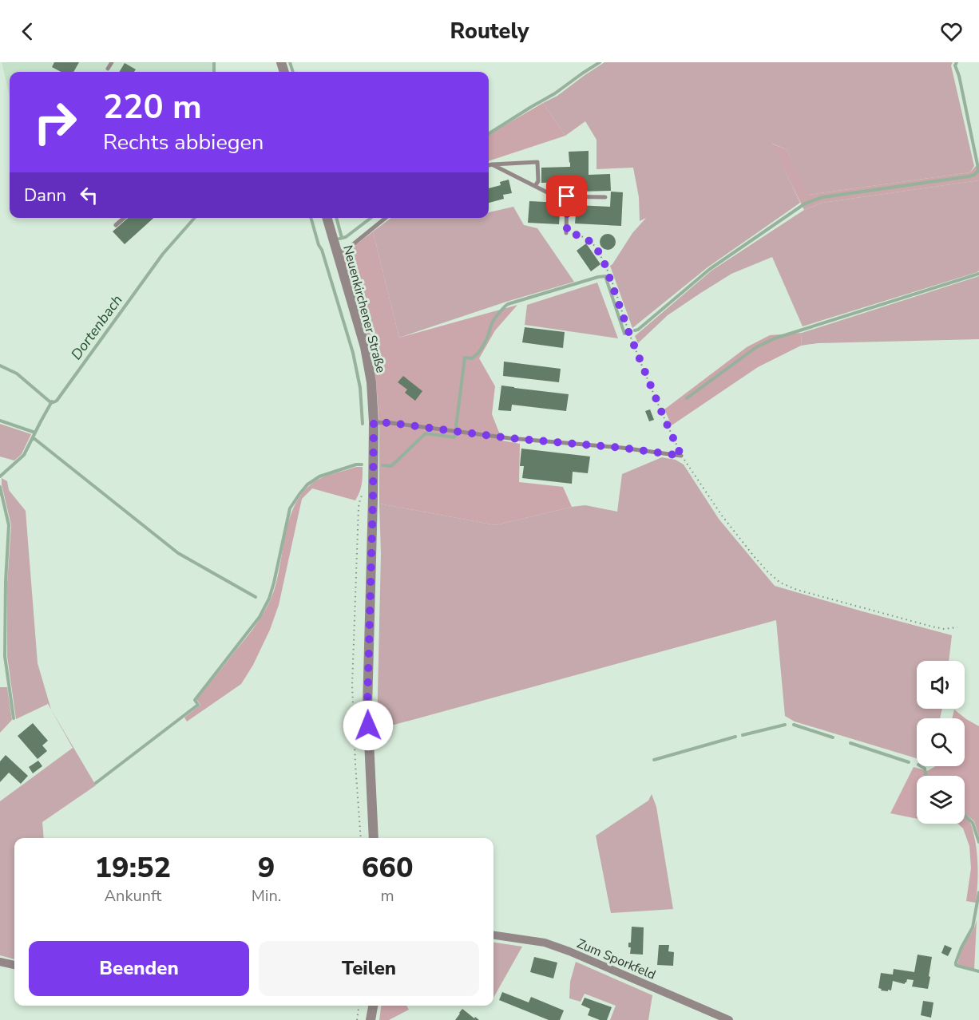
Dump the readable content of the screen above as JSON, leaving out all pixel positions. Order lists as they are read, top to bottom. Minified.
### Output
{"streets":{"street":["Neuenkirchener Straße","Zum Sporkfeld"]},"water":["Dortenbach"],"page":{"header":"Routely","turn":["220 m","Rechts abbiegen"],"then":"Dann","eta":["19:52","Ankunft","9","Min.","660","m"],"buttons":["Beenden","Teilen"]}}
